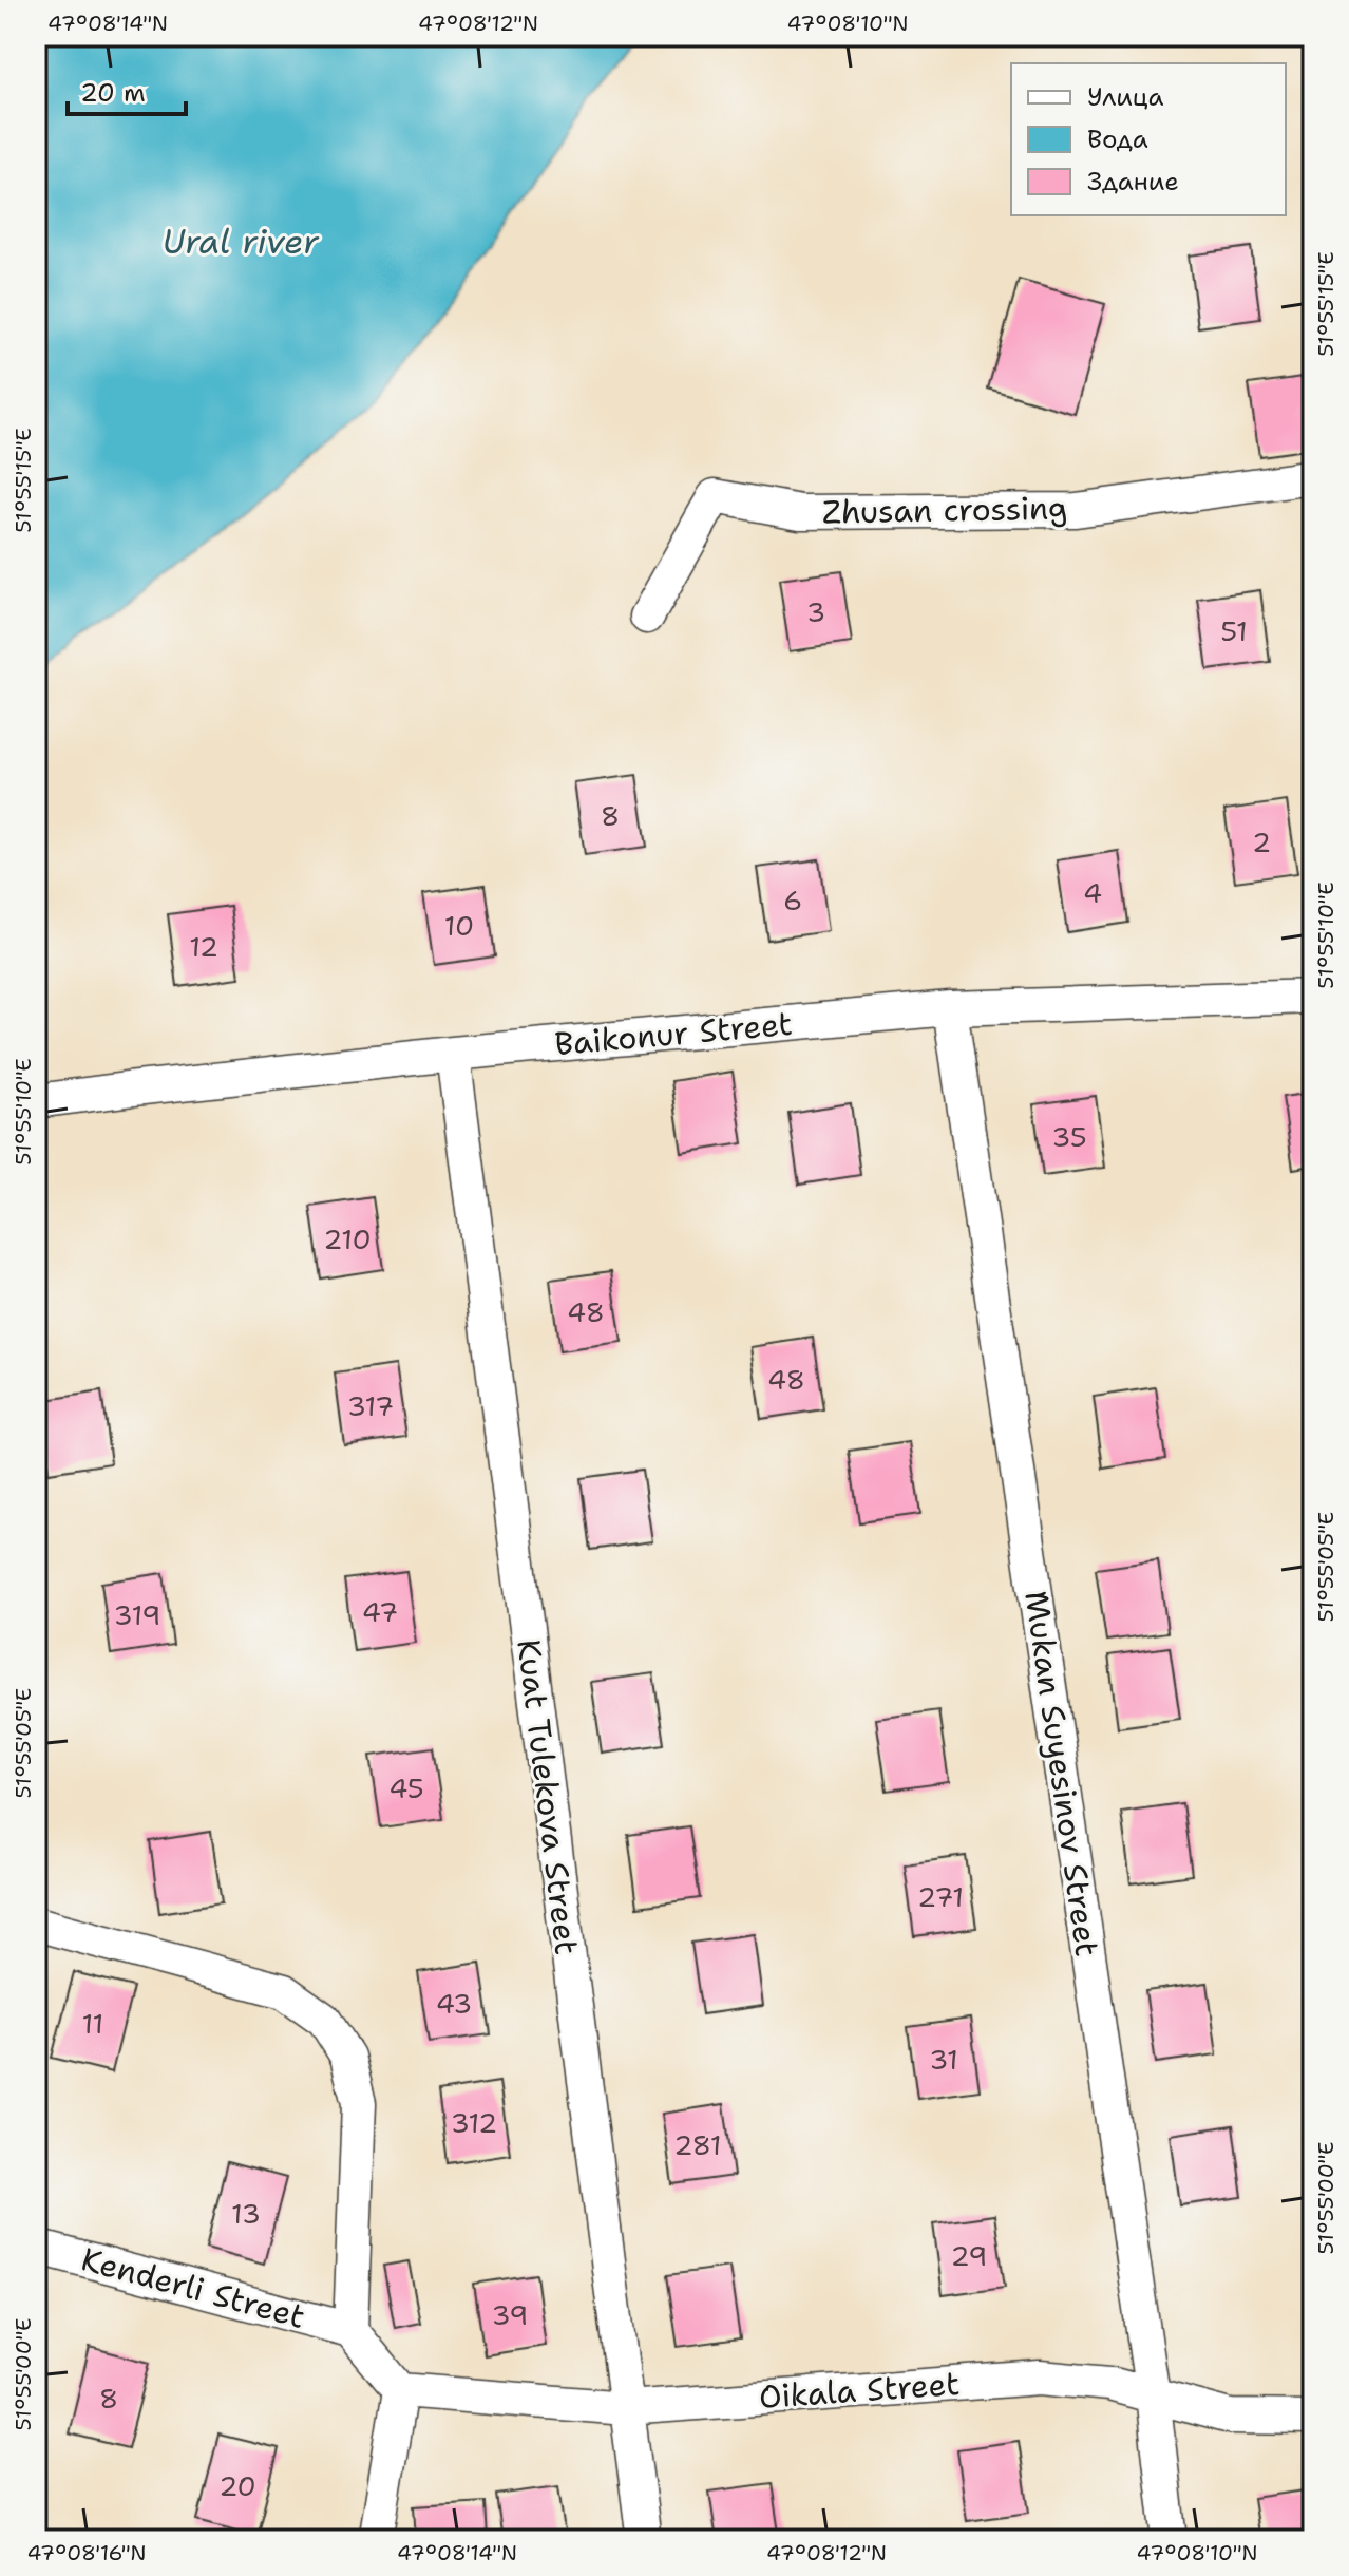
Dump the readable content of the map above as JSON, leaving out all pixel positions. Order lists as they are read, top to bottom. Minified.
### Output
{"streets":{"street":["Zhusan crossing","Baikonur Street","Mukan Suyesinov Street","Kuat Tulekova Street","Kenderli Street","Oikala Street"]},"crossings":[["Baikonur Street","Mukan Suyesinov Street"],["Baikonur Street","Kuat Tulekova Street"],["Mukan Suyesinov Street","Oikala Street"],["Kuat Tulekova Street","Oikala Street"]],"water":["Ural river"],"house_numbers":["3","51","8","2","4","6","10","12","35","210","48","48","317","47","319","45","271","43","11","31","312","281","13","29","39","8","20"],"legend":["Улица","Вода","Здание"],"scale_bar":"20 m","coordinates":["47°08'14\"N","47°08'12\"N","47°08'10\"N","51°55'15\"E","51°55'10\"E","51°55'05\"E","51°55'00\"E","47°08'16\"N"]}
